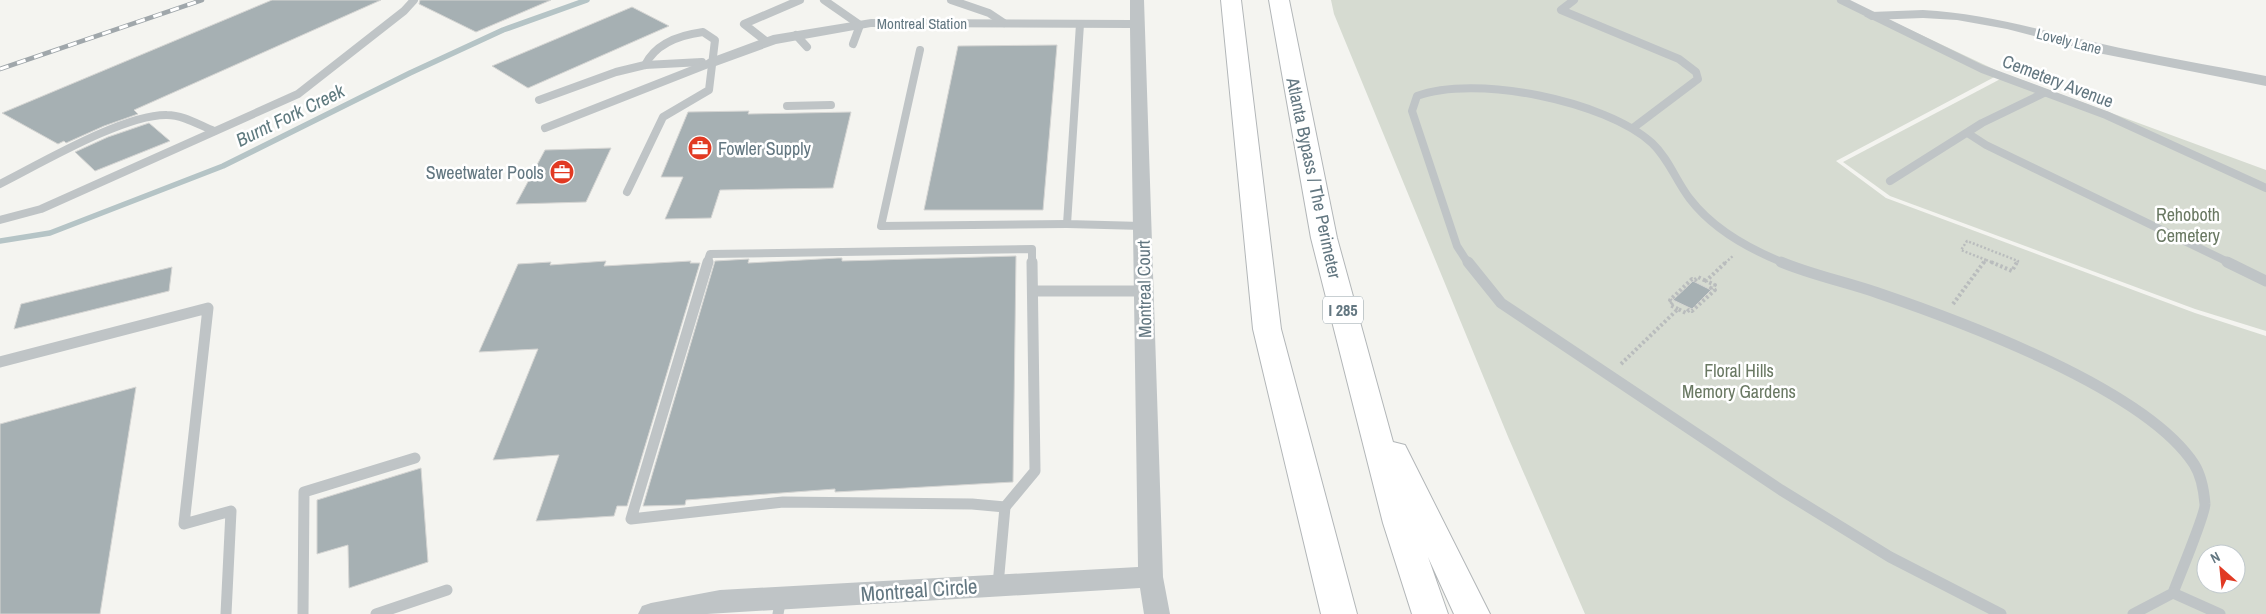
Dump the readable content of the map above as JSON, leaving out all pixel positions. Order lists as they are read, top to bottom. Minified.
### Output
{"streets":{"highway":["Atlanta Bypass / The Perimeter","I 285"],"street":["Montreal Station","Lovely Lane","Montreal Court","Montreal Circle"],"lane":["Cemetery Avenue"]},"crossings":[["Montreal Station","Montreal Court"],["Lovely Lane","Cemetery Avenue"],["Montreal Court","Montreal Circle"]],"water":["Burnt Fork Creek"],"parks":["Rehoboth Cemetery","Floral Hills Memory Gardens"],"places":{"office":["Fowler Supply","Sweetwater Pools"]},"north":"top left"}
